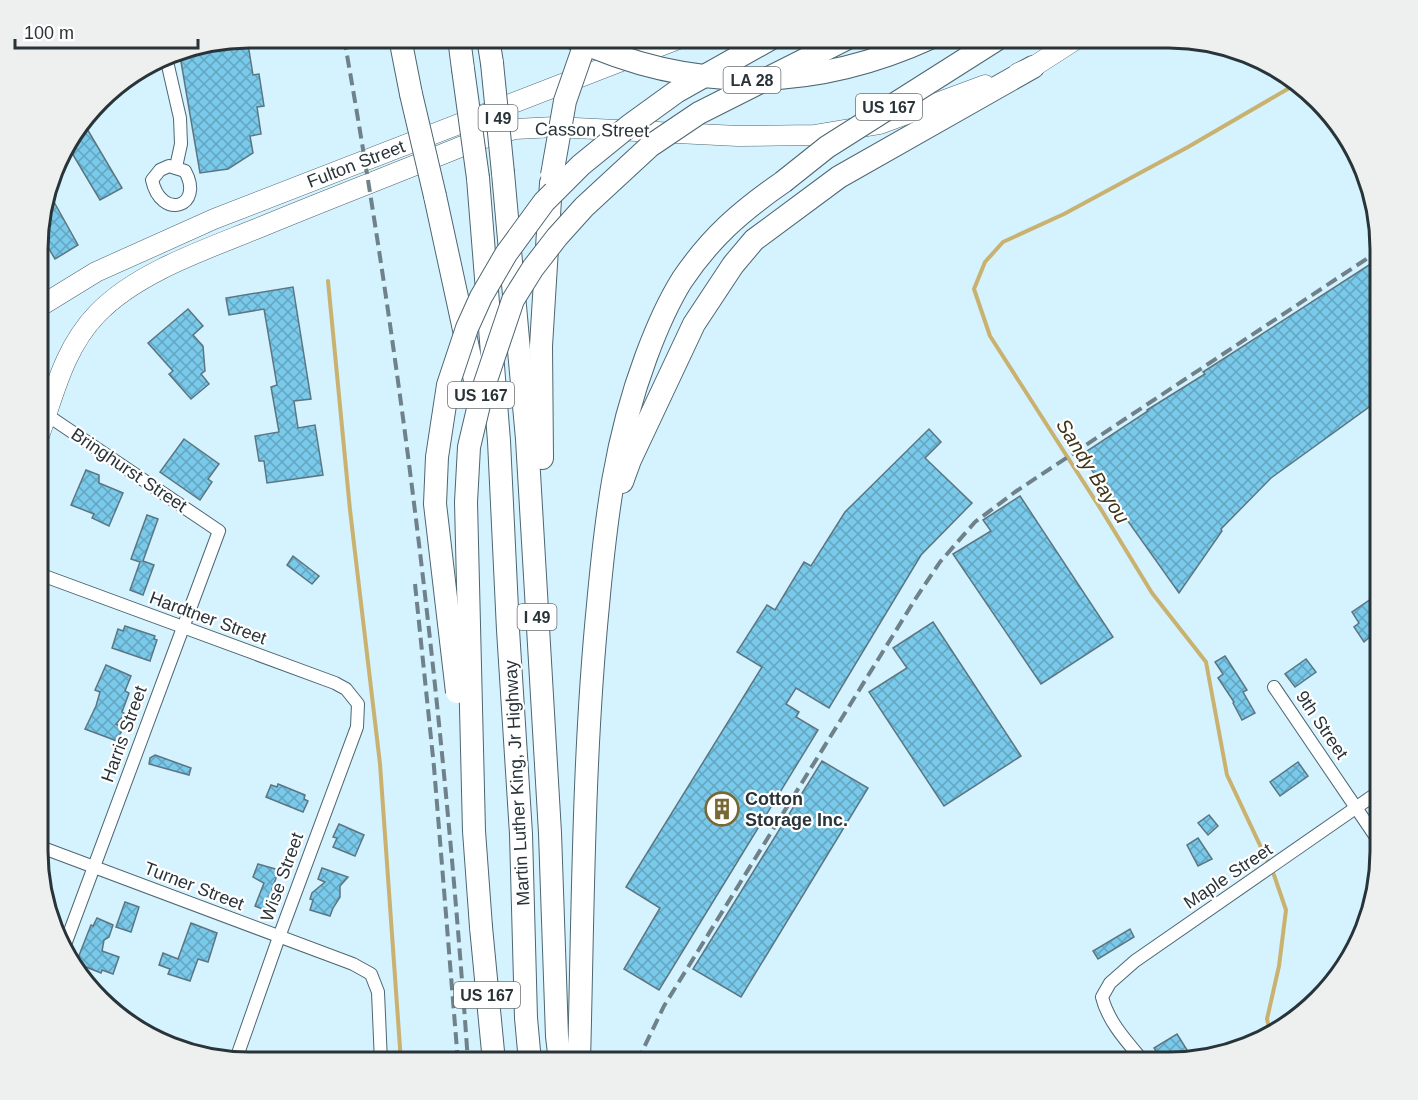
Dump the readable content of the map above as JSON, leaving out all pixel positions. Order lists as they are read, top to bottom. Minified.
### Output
{"streets":{"highway":["LA 28","US 167","I 49","Martin Luther King, Jr Highway"],"main road":["Casson Street","Fulton Street"],"street":["Bringhurst Street","Hardtner Street","9th Street","Harris Street","Maple Street","Wise Street","Turner Street"]},"crossings":[["Bringhurst Street","Harris Street"],["Hardtner Street","Harris Street"],["Hardtner Street","Wise Street"],["9th Street","Maple Street"],["Harris Street","Turner Street"],["Wise Street","Turner Street"]],"water":["Sandy Bayou"],"places":{"building":["Cotton Storage Inc."]},"scale_bar":"100 m"}
